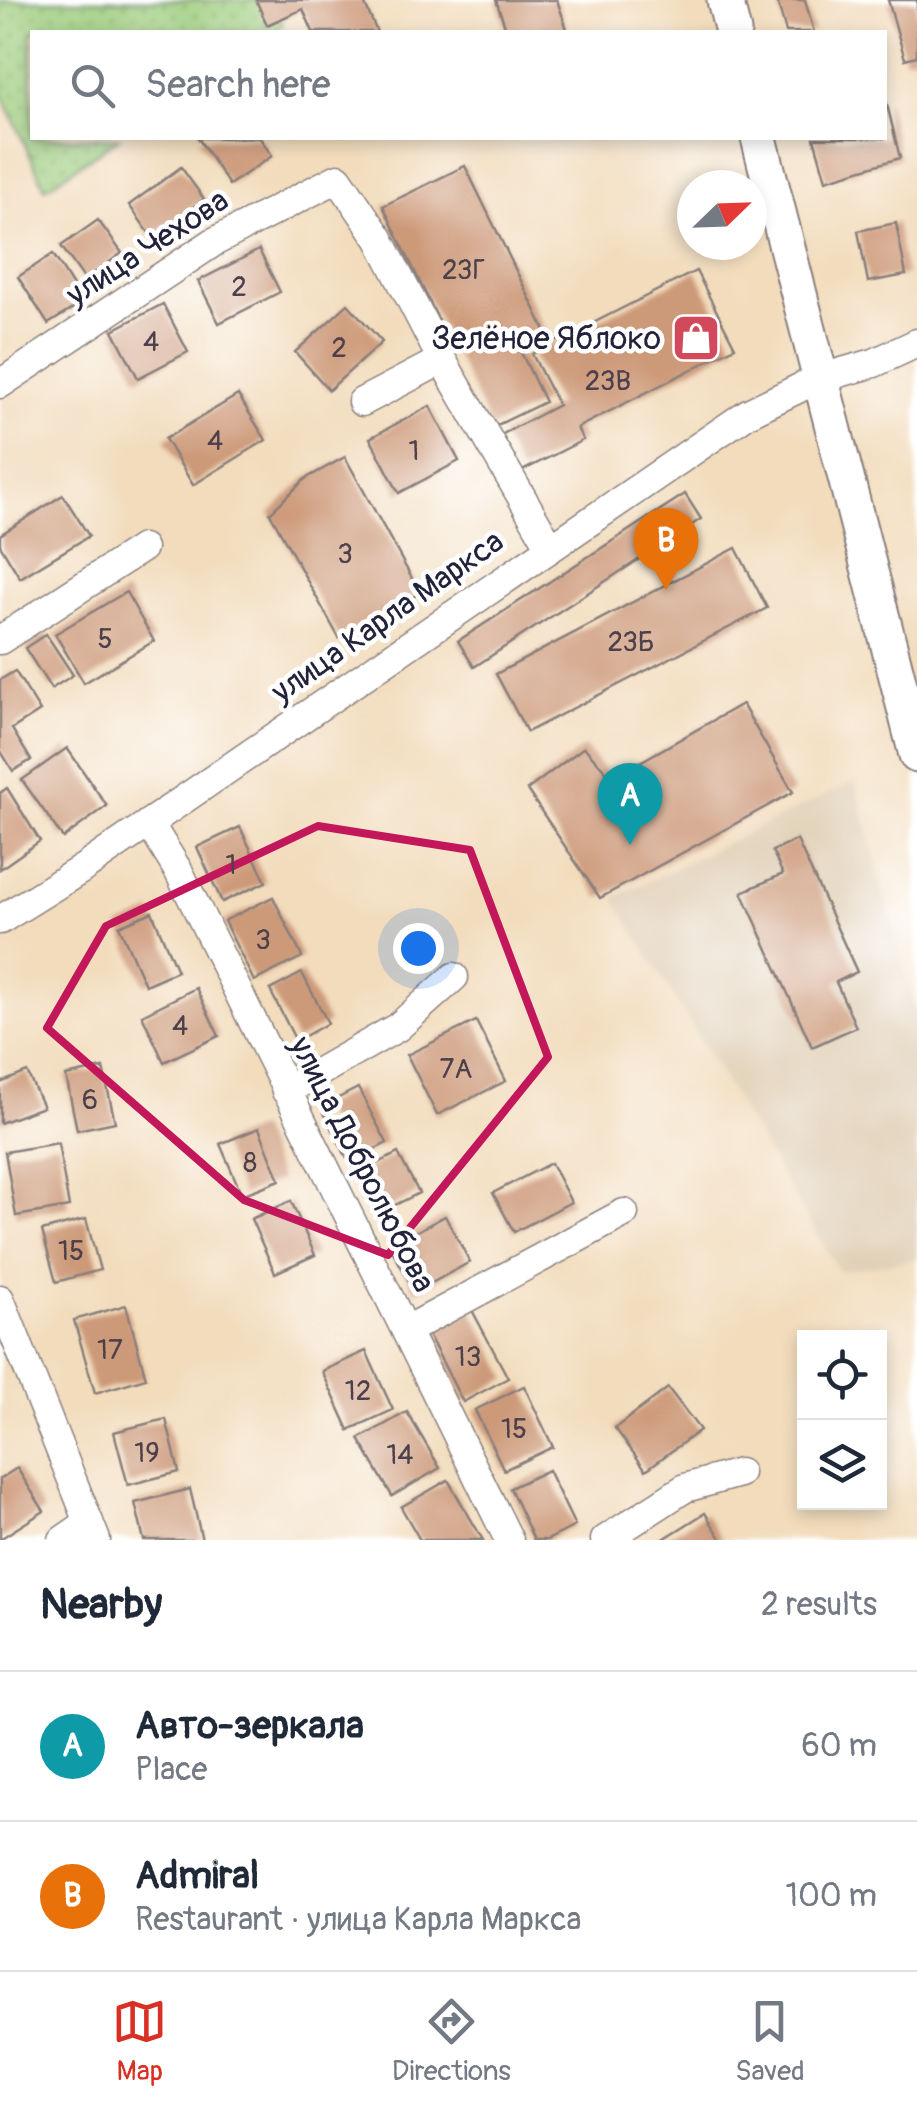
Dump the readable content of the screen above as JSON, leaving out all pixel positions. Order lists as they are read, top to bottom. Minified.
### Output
{"streets":{"street":["улица Чехова","улица Карла Маркса","улица Добролюбова"]},"crossings":[["улица Карла Маркса","улица Добролюбова"]],"places":{"shop":["Зелёное Яблоко"]},"house_numbers":["23Г","2","4","2","23В","4","1","3","5","23Б","1","3","4","7А","6","8","15","17","13","12","15","19","14"],"north":"top right","page":{"search":"Search here","pins":["B","A"],"heading":["Nearby","2 results"],"list":[{"mark":"A","name":"Авто-зеркала","note":"Place","value":"60 m"},{"mark":"B","name":"Admiral","note":"Restaurant · улица Карла Маркса","value":"100 m"}],"nav":["Map","Directions","Saved"]}}
